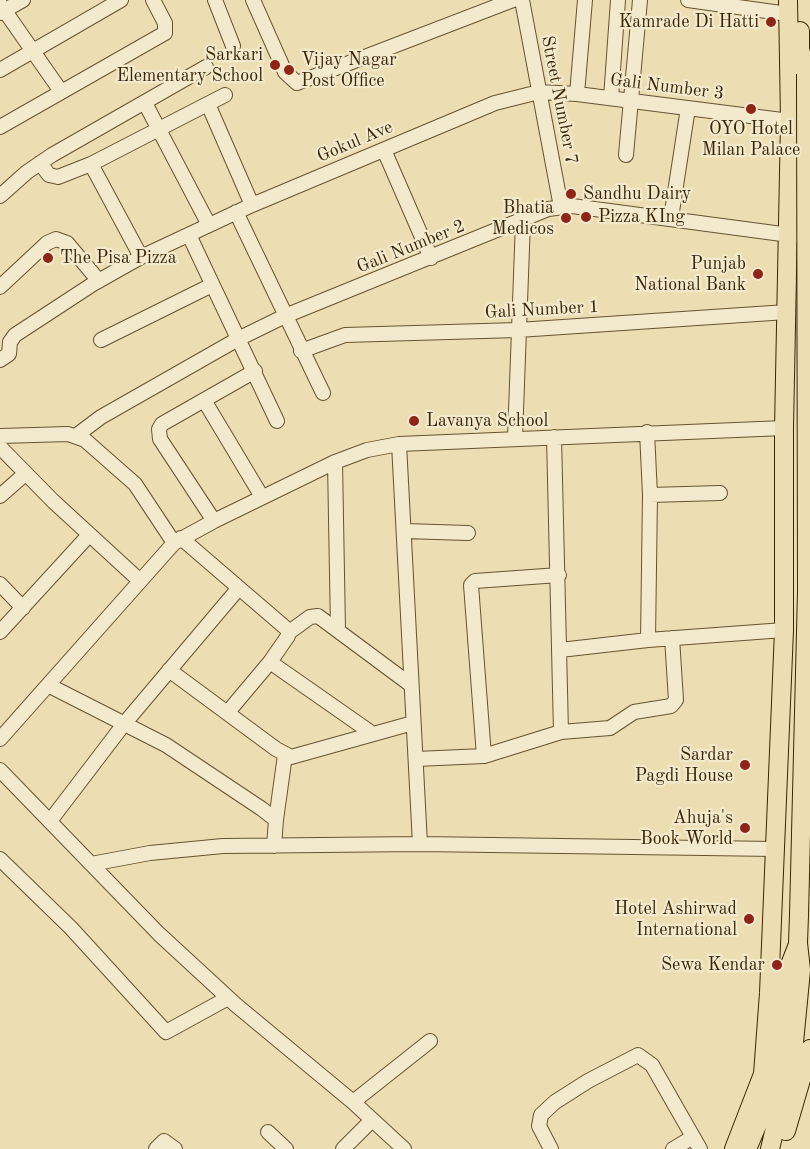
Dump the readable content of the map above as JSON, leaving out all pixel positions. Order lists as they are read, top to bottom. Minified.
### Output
{"streets":{"street":["Gali Number 3","Street Number 7","Gokul Ave","Gali Number 2","Gali Number 1"]},"crossings":[["Gali Number 3","Street Number 7"],["Gali Number 3","Gokul Ave"],["Street Number 7","Gokul Ave"],["Street Number 7","Gali Number 2"]],"places":["Kamrade Di Hatti","Sarkari Elementary School","Vijay Nagar Post Office","OYO Hotel Milan Palace","Sandhu Dairy","Pizza KIng","Bhatia Medicos","The Pisa Pizza","Punjab National Bank","Lavanya School","Sardar Pagdi House","Ahuja's Book World","Hotel Ashirwad International","Sewa Kendar"]}
